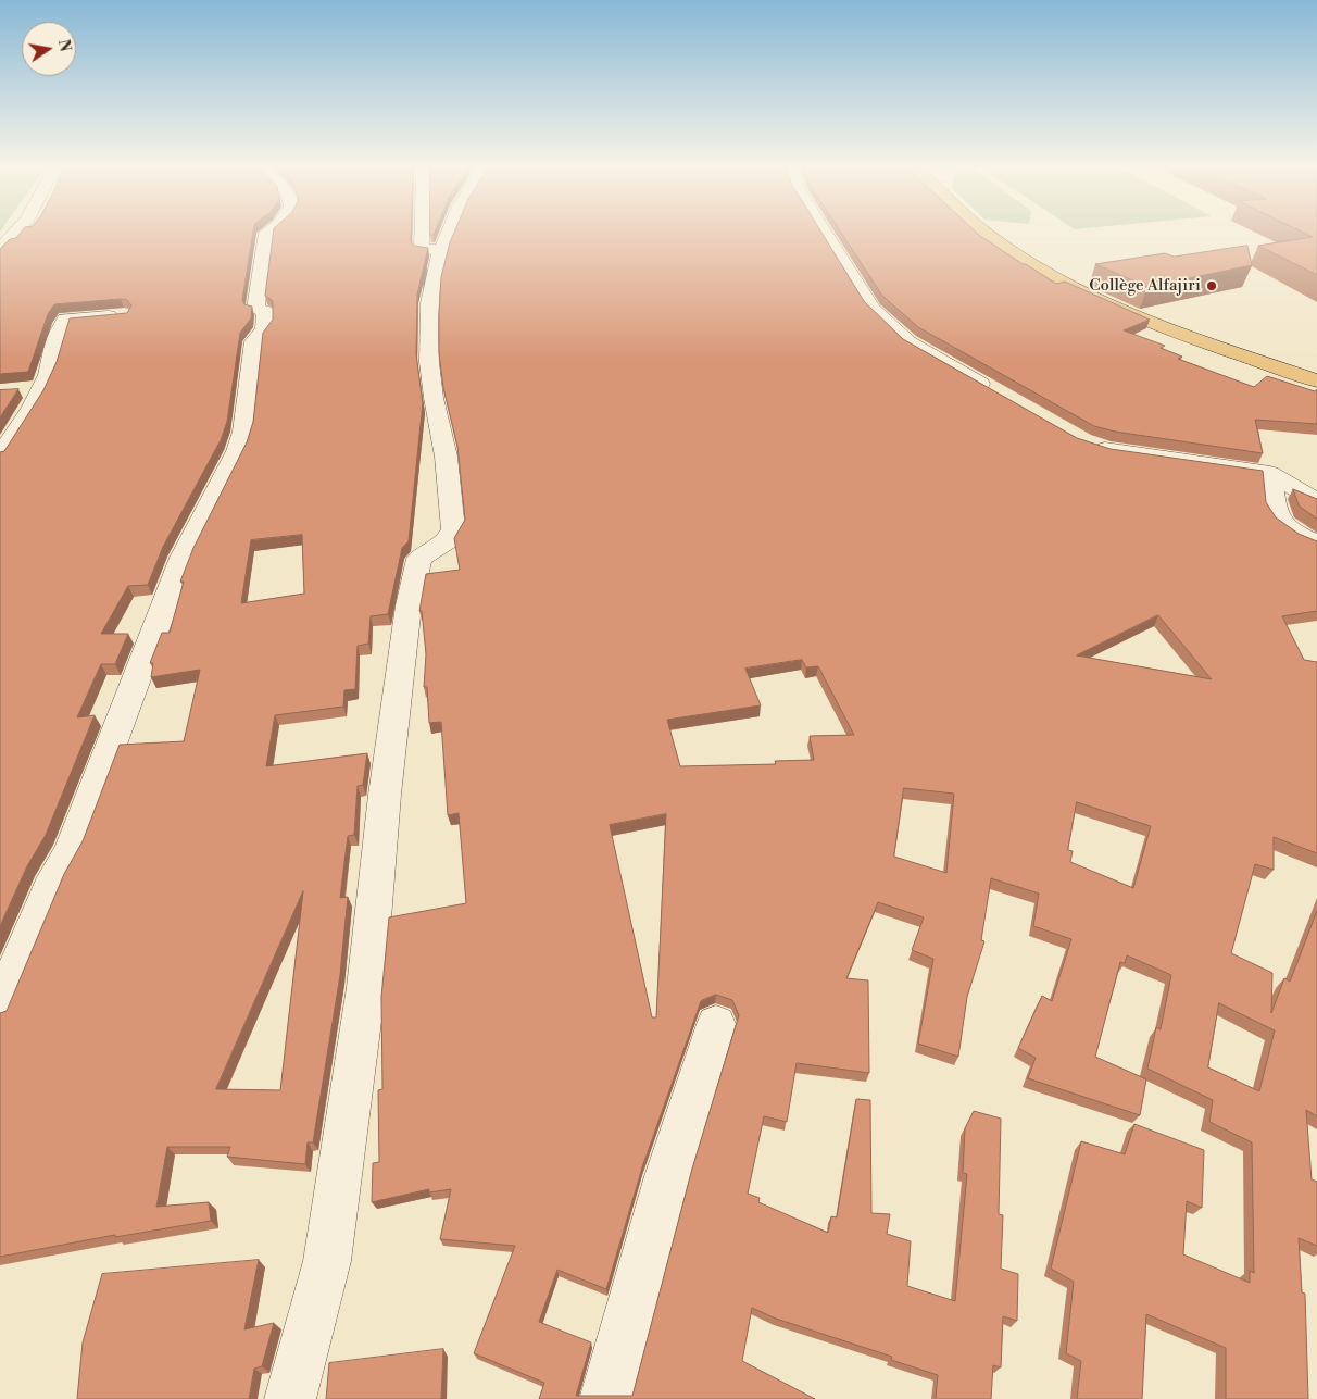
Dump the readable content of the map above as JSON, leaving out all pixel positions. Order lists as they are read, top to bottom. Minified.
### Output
{"places":["Collège Alfajiri"],"north":"right"}
